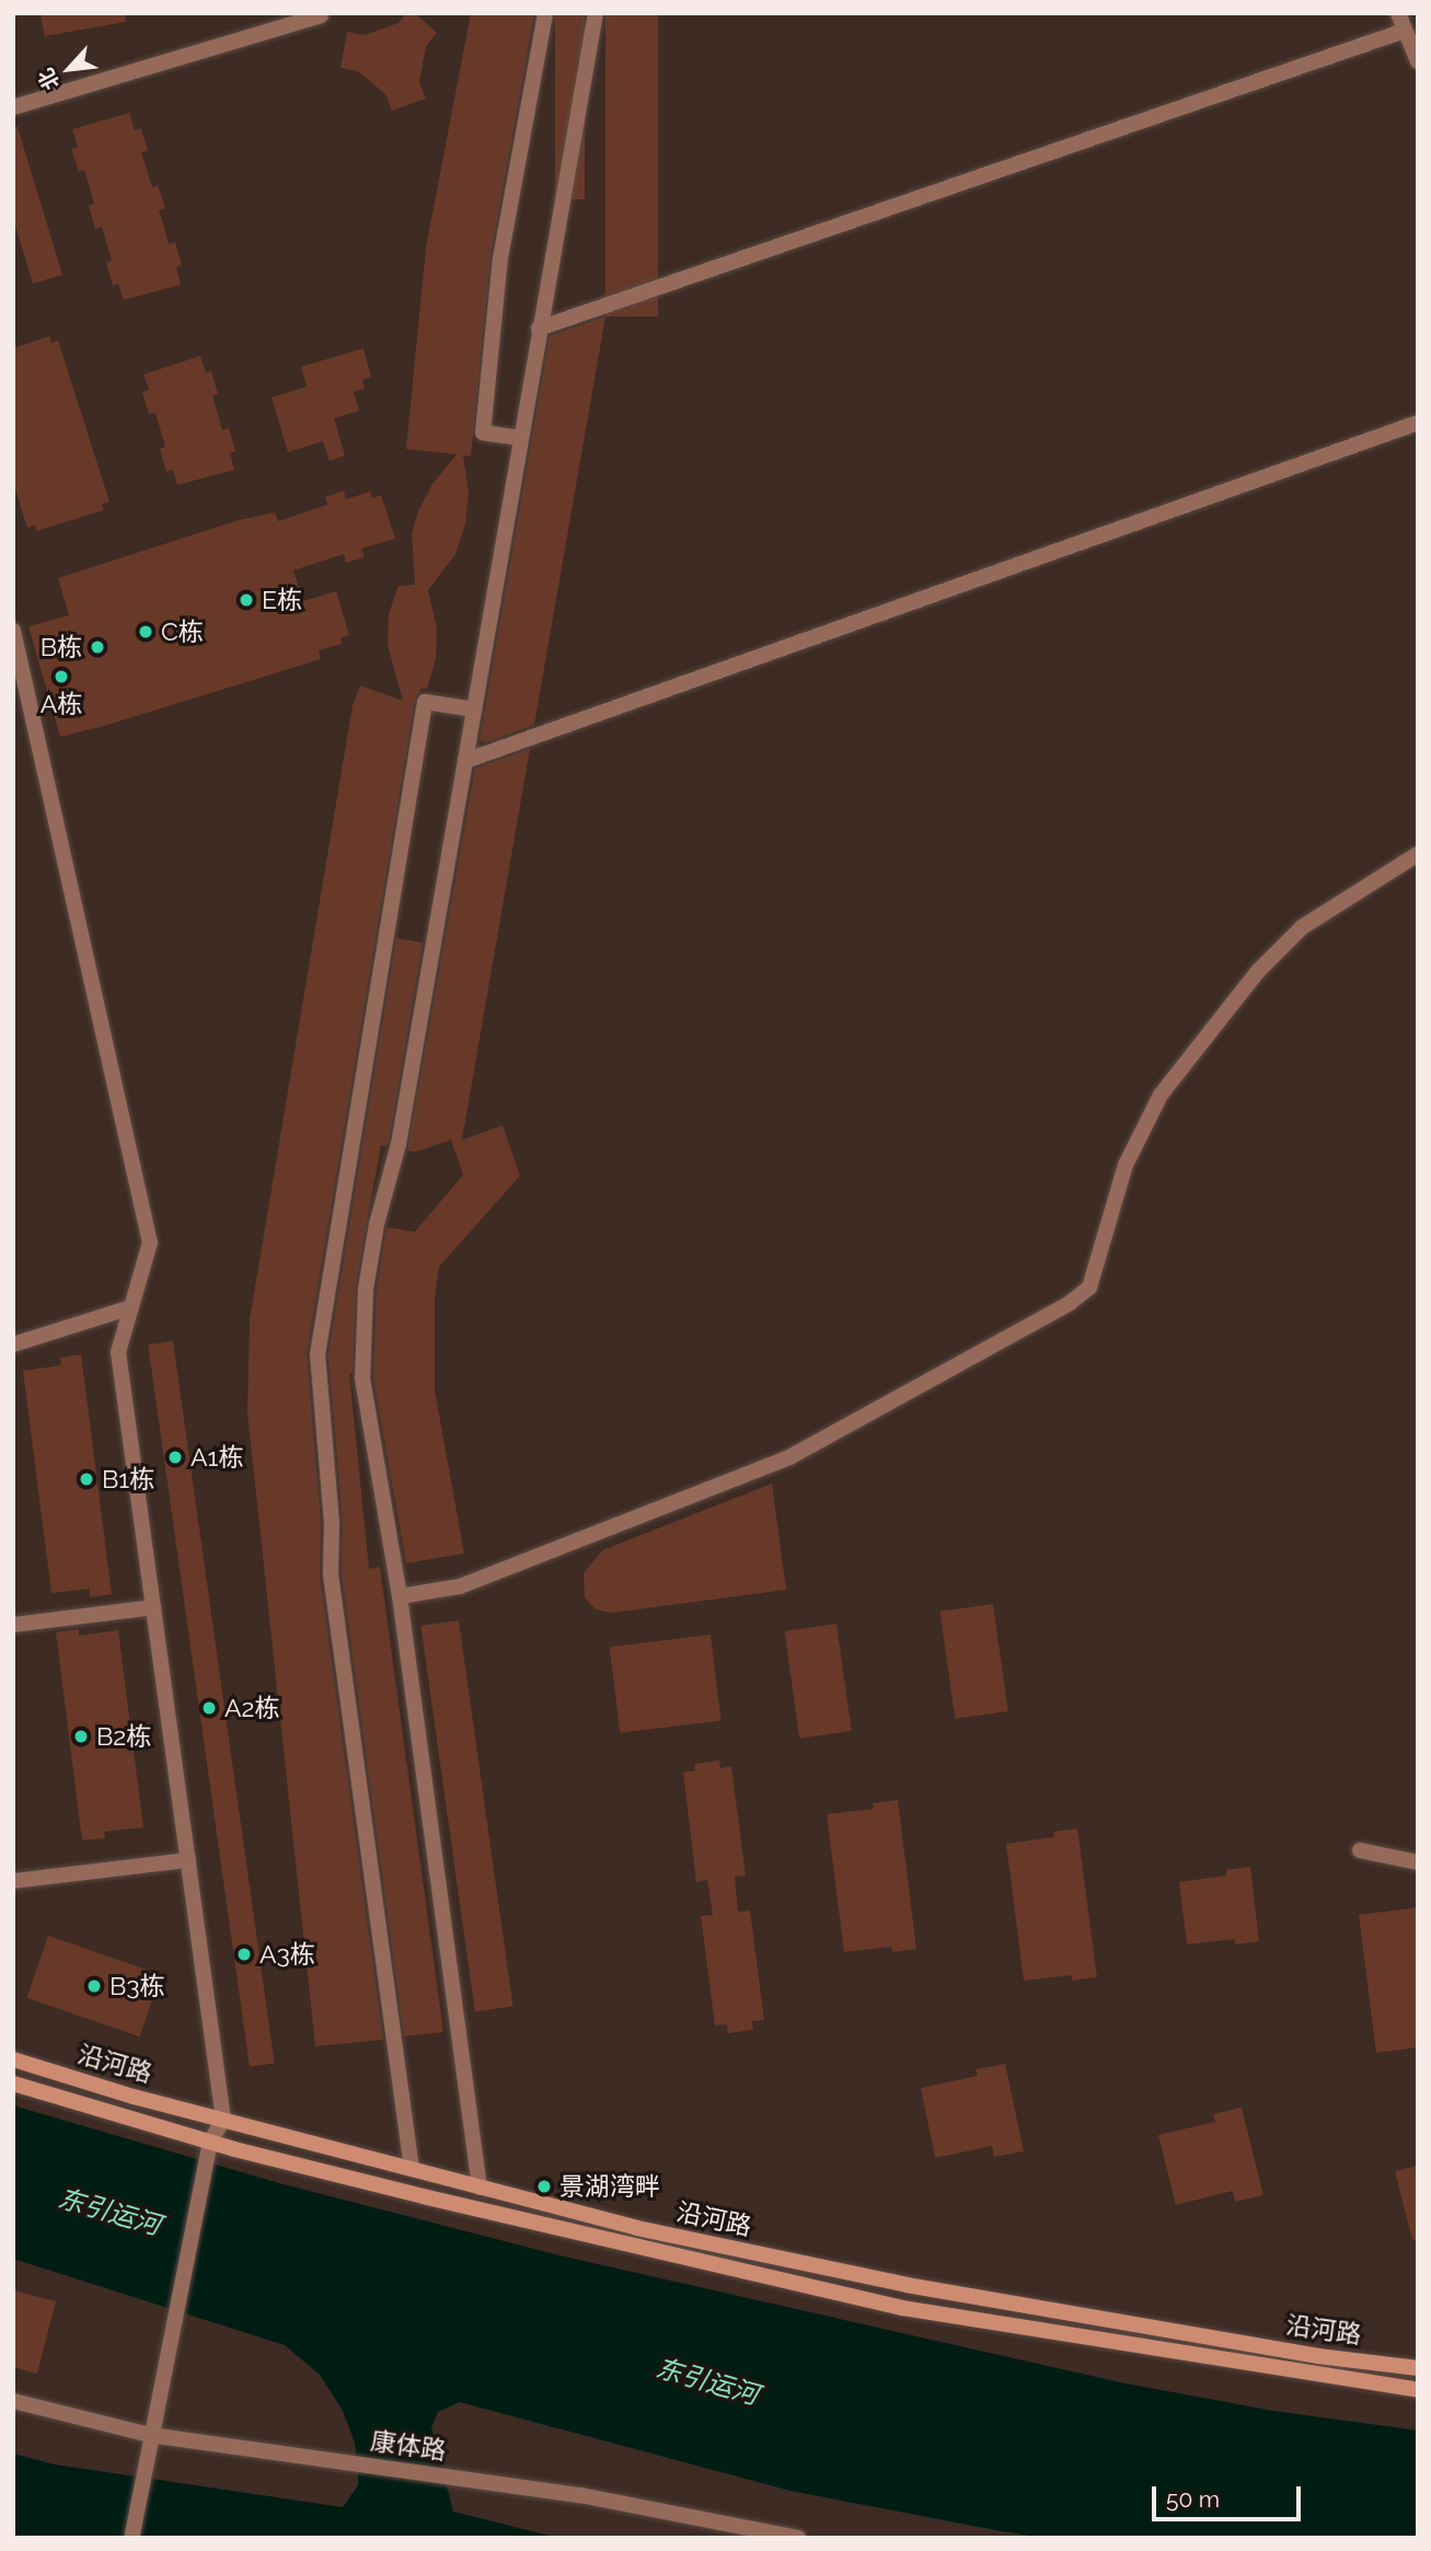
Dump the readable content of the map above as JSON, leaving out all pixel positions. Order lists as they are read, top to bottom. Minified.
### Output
{"streets":{"main road":["沿河路"],"street":["康体路"]},"water":["东引运河"],"places":["E栋","C栋","B栋","A栋","A1栋","B1栋","A2栋","B2栋","A3栋","B3栋","景湖湾畔"],"scale_bar":"50 m","north":"bottom left"}
